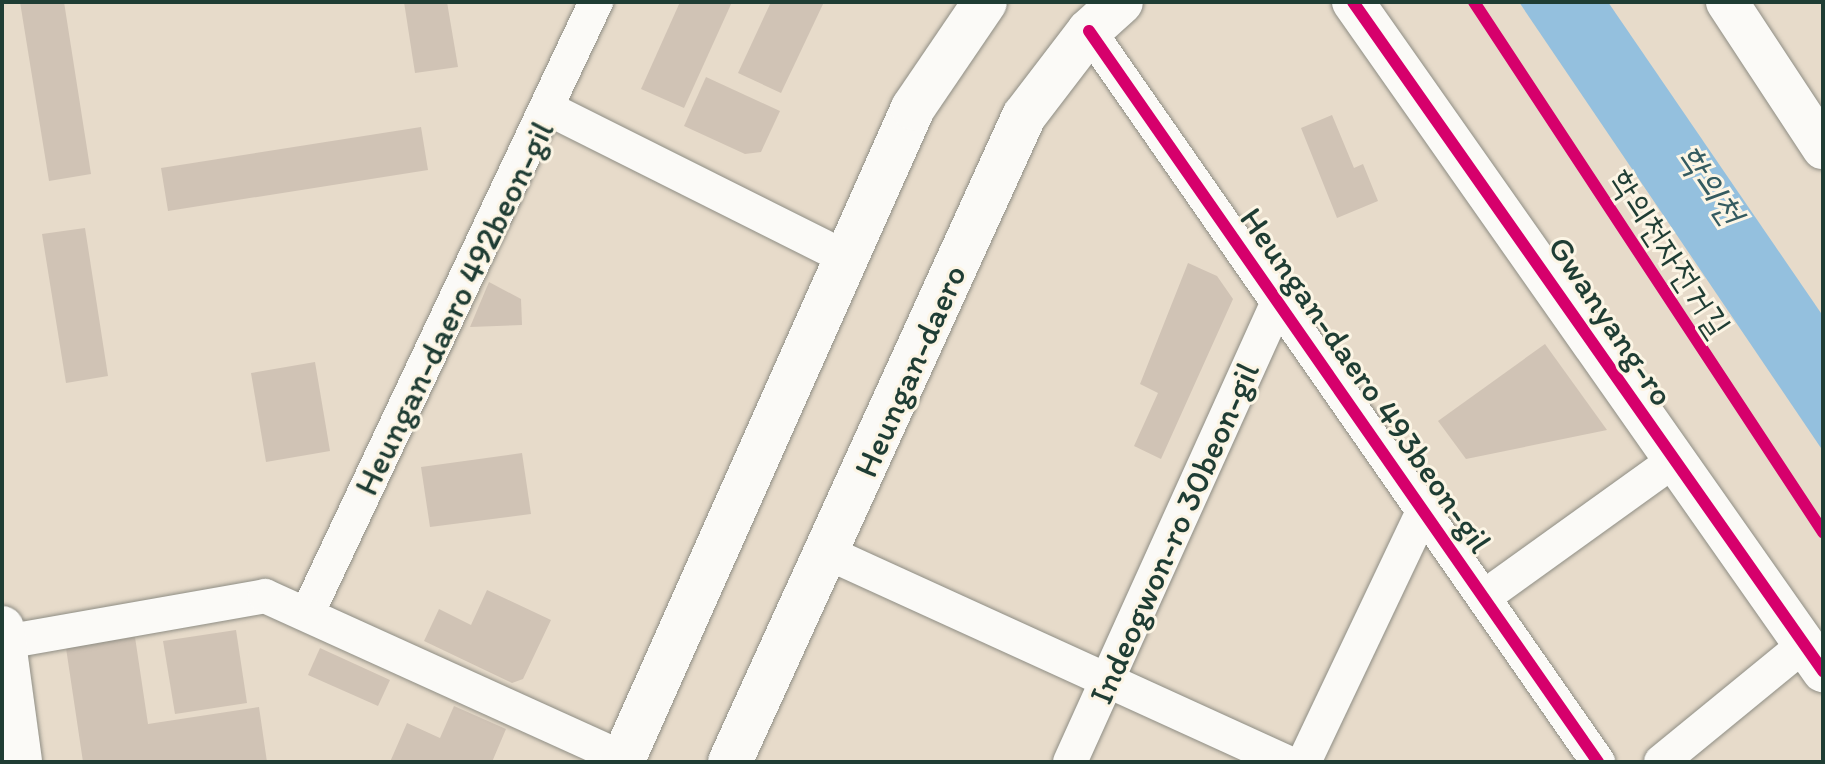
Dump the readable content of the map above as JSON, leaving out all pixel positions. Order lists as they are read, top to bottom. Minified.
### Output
{"streets":{"main road":["Heungan-daero"],"street":["Heungan-daero 492beon-gil","Gwanyang-ro","Heungan-daero 493beon-gil","Indeogwon-ro 30beon-gil"],"cycle path":["학의천자전거길"]},"crossings":[["Heungan-daero","Heungan-daero 493beon-gil"],["Heungan-daero 493beon-gil","Indeogwon-ro 30beon-gil"]],"water":["학의천"]}
